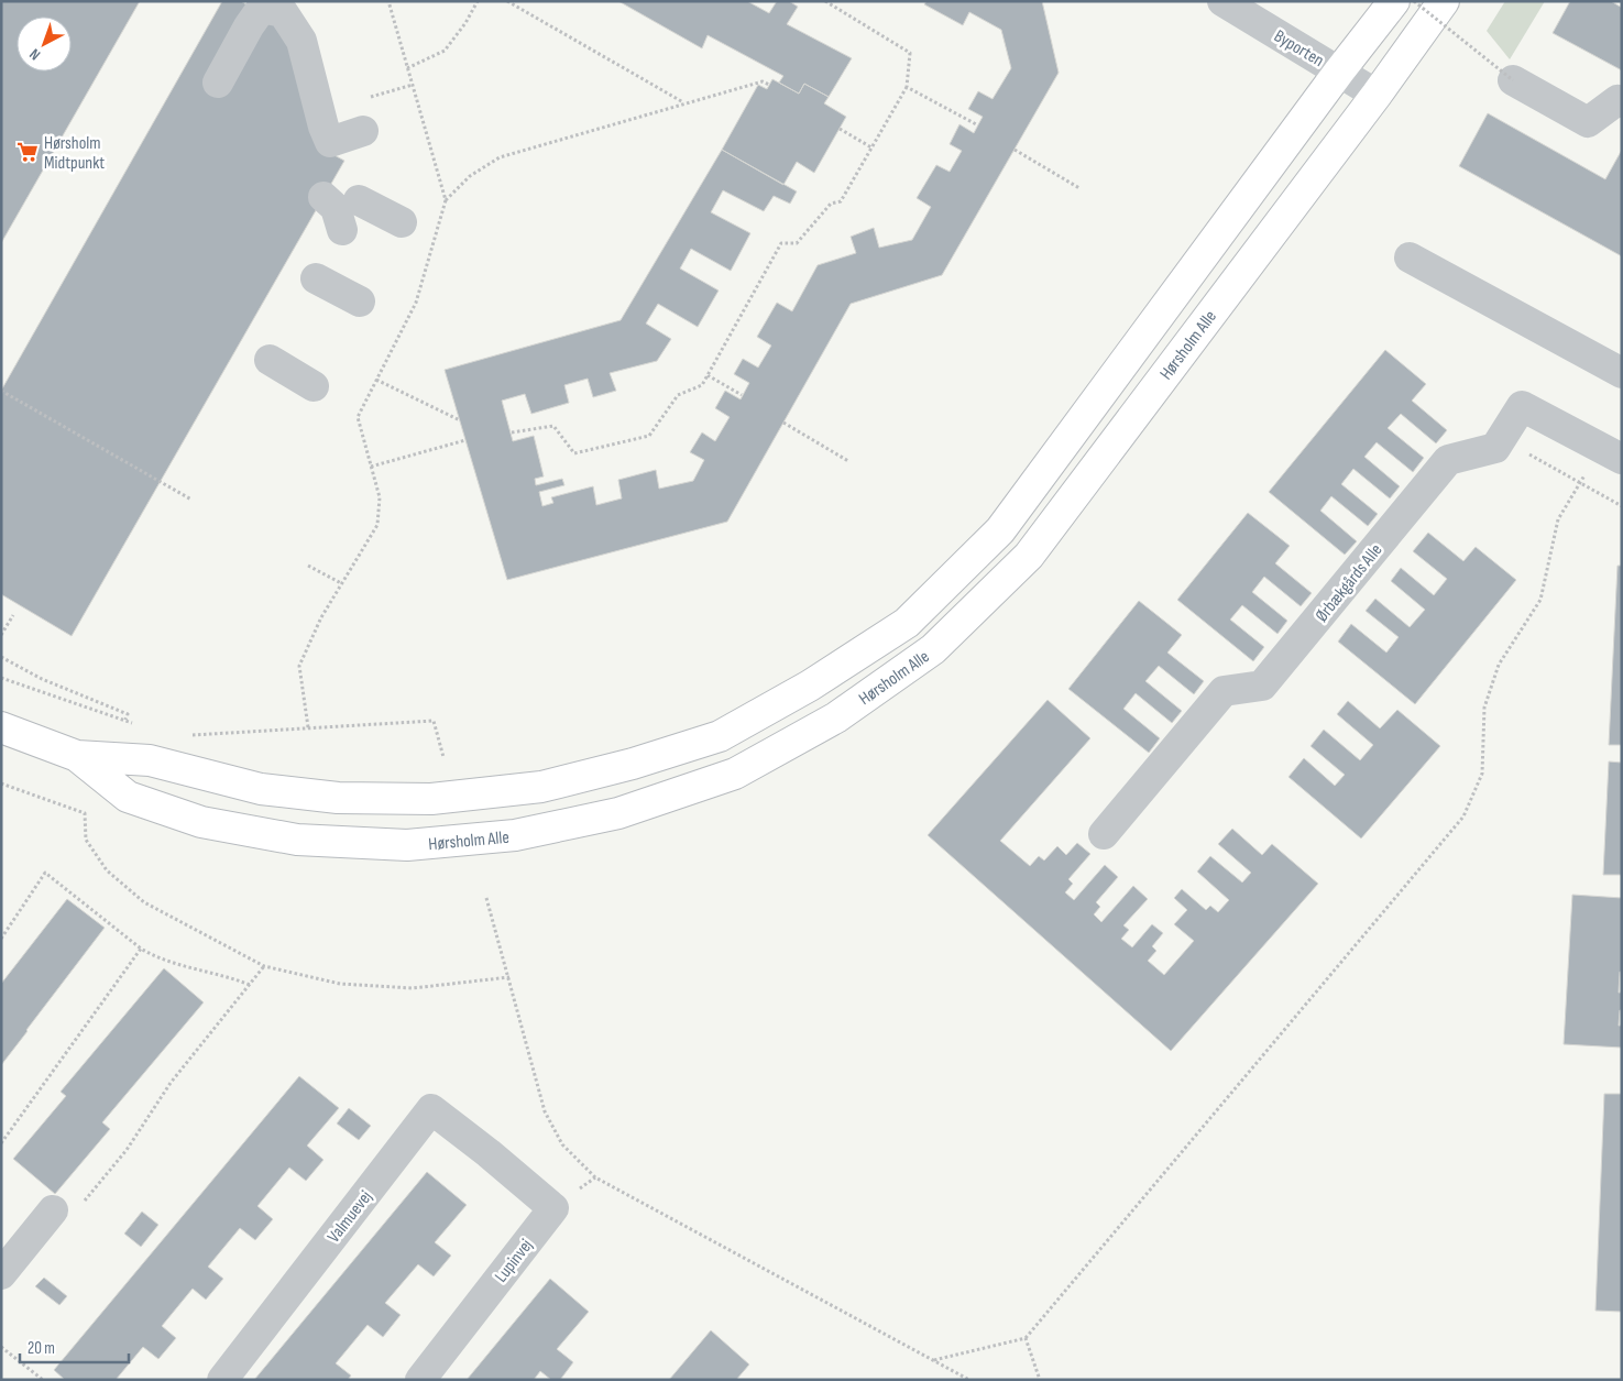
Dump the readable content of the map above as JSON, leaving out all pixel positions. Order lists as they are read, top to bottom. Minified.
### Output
{"streets":{"main road":["Hørsholm Alle"],"street":["Byporten","Ørbækgårds Alle","Valmuevej","Lupinvej"]},"crossings":[["Byporten","Hørsholm Alle"],["Valmuevej","Lupinvej"]],"places":{"supermarket":["Hørsholm Midtpunkt"]},"scale_bar":"20 m","north":"bottom left"}
